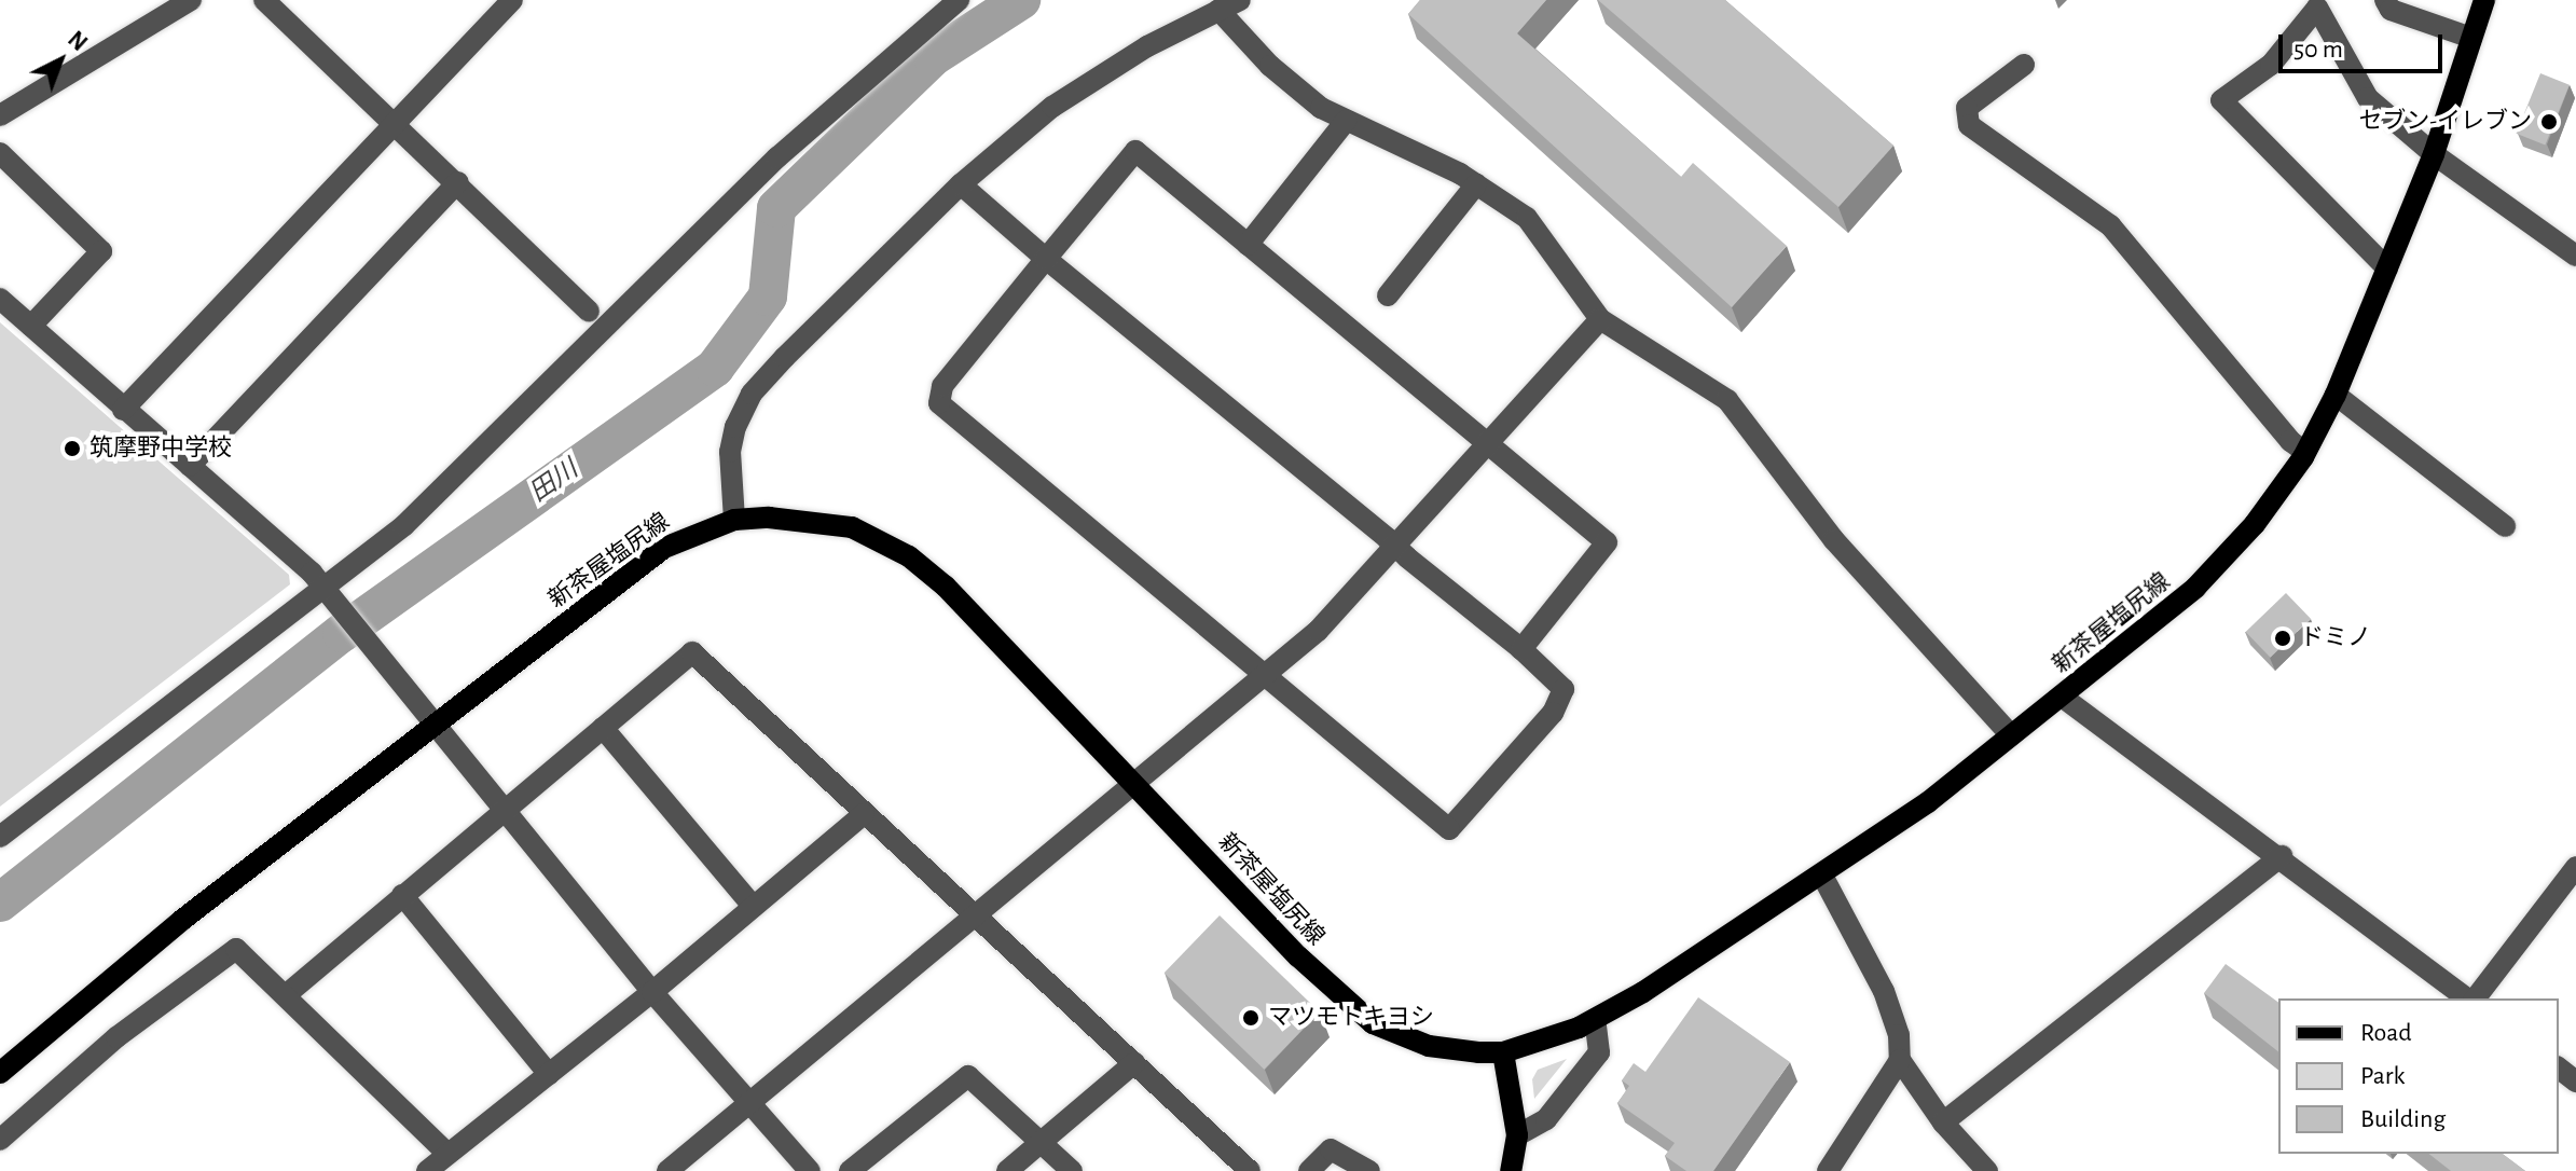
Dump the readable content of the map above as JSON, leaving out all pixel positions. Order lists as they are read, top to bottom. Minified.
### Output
{"streets":{"main road":["新茶屋塩尻線"]},"water":["田川"],"places":["セブン-イレブン","筑摩野中学校","ドミノ","マツモトキヨシ"],"legend":["Road","Park","Building"],"scale_bar":"50 m","north":"top right"}
